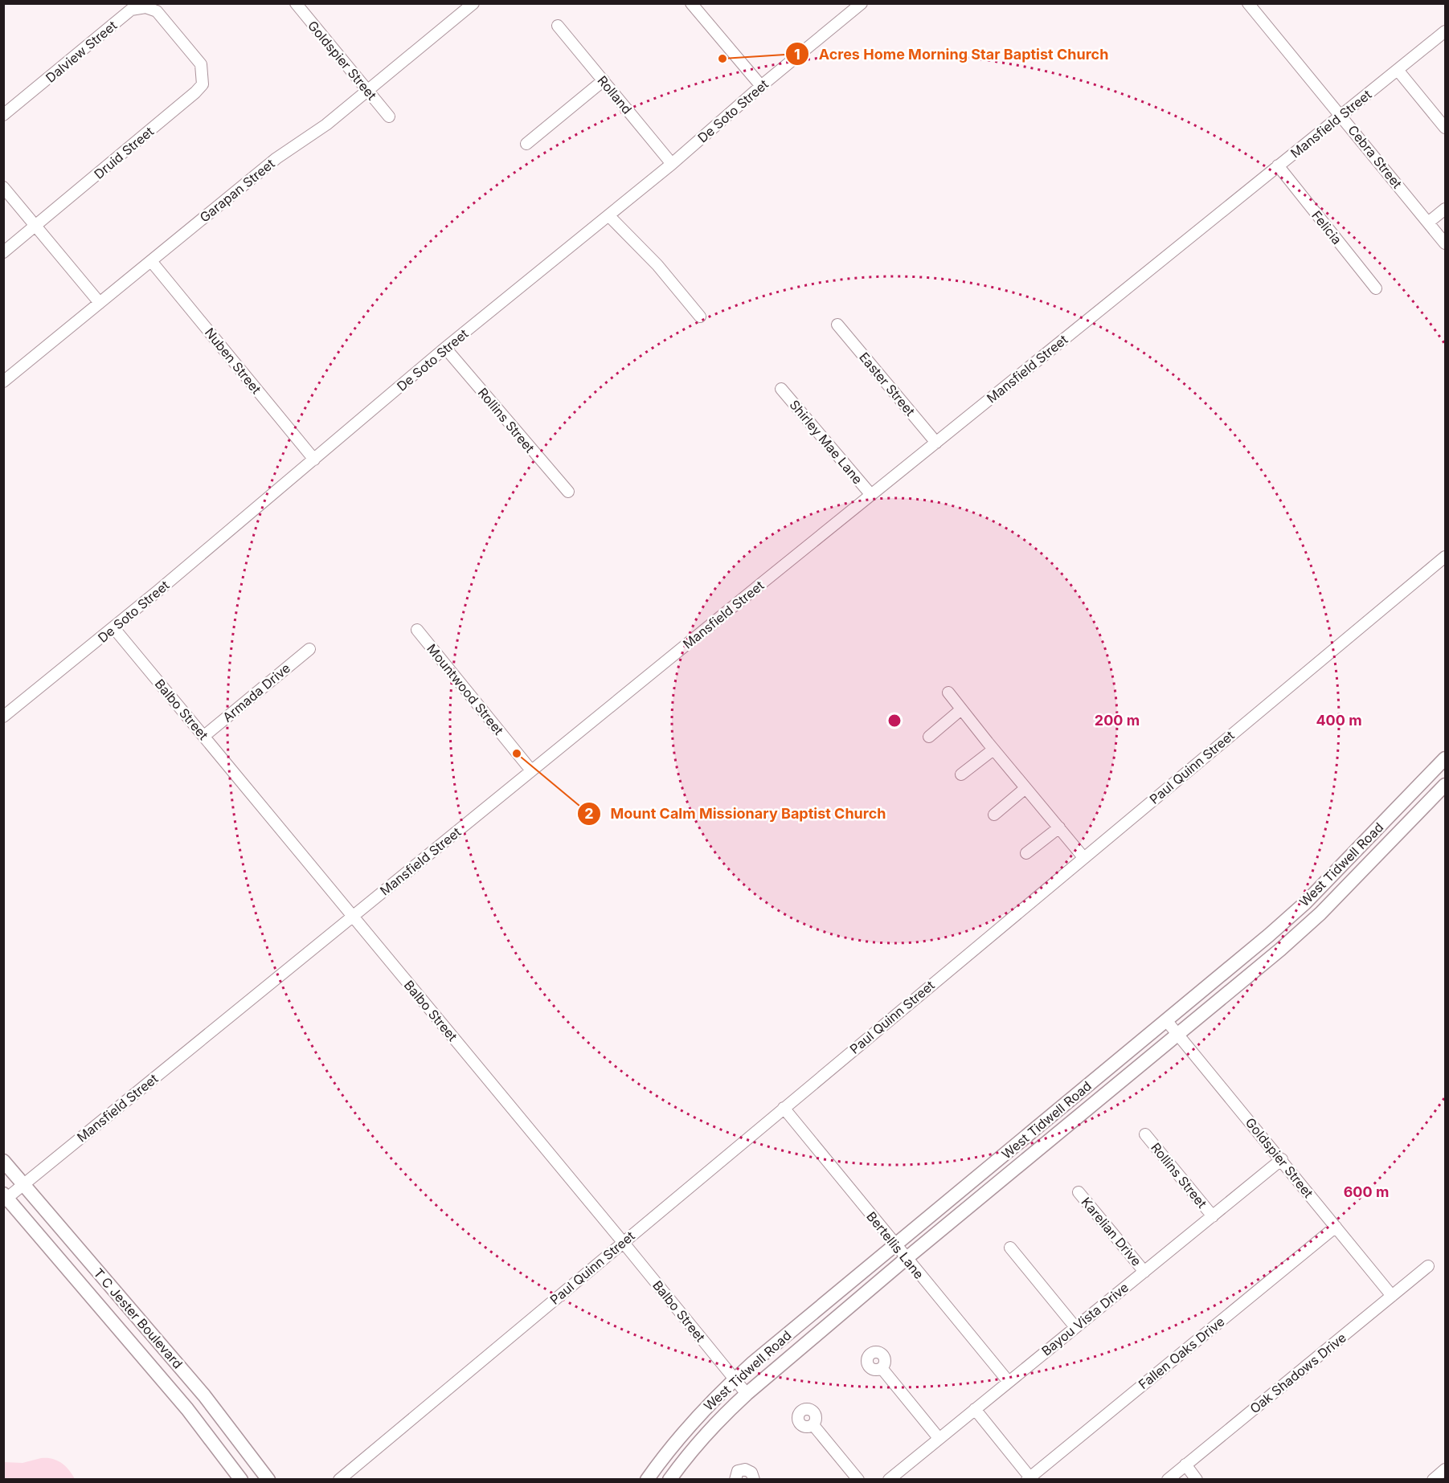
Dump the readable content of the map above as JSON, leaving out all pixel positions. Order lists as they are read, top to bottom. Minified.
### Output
{"streets":{"main road":["West Tidwell Road","T C Jester Boulevard"],"street":["Dalview Street","Goldspier Street","Rolland","De Soto Street","Mansfield Street","Druid Street","Cebra Street","Garapan Street","Felicia","Nuben Street","Easter Street","Rollins Street","Shirley Mae Lane","Mountwood Street","Armada Drive","Balbo Street","Paul Quinn Street","Karelian Drive","Bertellis Lane","Bayou Vista Drive","Fallen Oaks Drive","Oak Shadows Drive"]},"crossings":[["Dalview Street","Druid Street"],["Goldspier Street","Garapan Street"],["Goldspier Street","West Tidwell Road"],["Goldspier Street","Bayou Vista Drive"],["Goldspier Street","Fallen Oaks Drive"],["Goldspier Street","Oak Shadows Drive"],["Rolland","De Soto Street"],["De Soto Street","Nuben Street"],["De Soto Street","Rollins Street"],["De Soto Street","Balbo Street"],["Mansfield Street","Cebra Street"],["Mansfield Street","Felicia"],["Mansfield Street","Easter Street"],["Mansfield Street","Shirley Mae Lane"],["Mansfield Street","Mountwood Street"],["Mansfield Street","Balbo Street"],["Mansfield Street","T C Jester Boulevard"],["Garapan Street","Nuben Street"],["Rollins Street","Bayou Vista Drive"],["Armada Drive","Balbo Street"],["Balbo Street","Paul Quinn Street"],["Balbo Street","West Tidwell Road"],["Paul Quinn Street","Bertellis Lane"],["West Tidwell Road","Bertellis Lane"],["Karelian Drive","Bayou Vista Drive"],["Bertellis Lane","Bayou Vista Drive"]],"places":["Acres Home Morning Star Baptist Church","Mount Calm Missionary Baptist Church"],"rings":["200 m","400 m","600 m"]}
